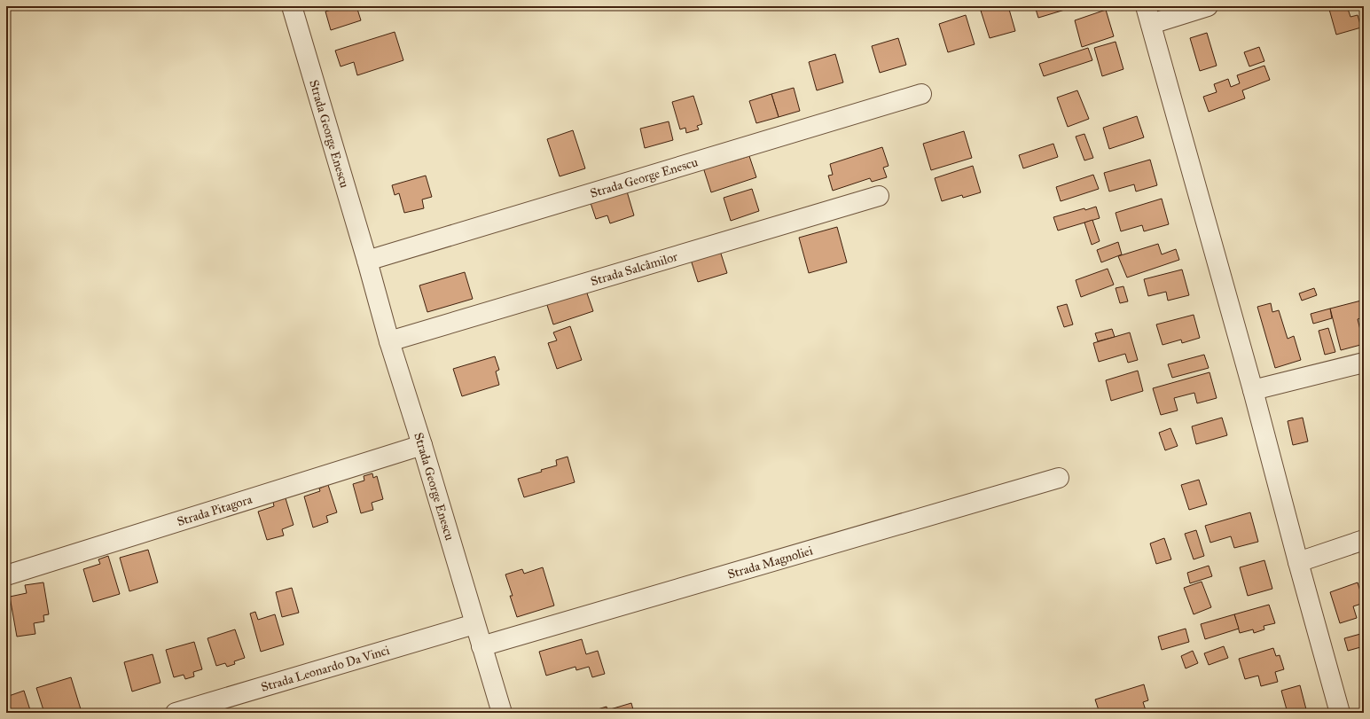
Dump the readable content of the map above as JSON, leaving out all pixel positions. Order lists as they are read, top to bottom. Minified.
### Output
{"streets":{"street":["Strada George Enescu","Strada Salcâmilor","Strada Pitagora","Strada Magnoliei","Strada Leonardo Da Vinci"]},"crossings":[["Strada George Enescu","Strada Salcâmilor"],["Strada George Enescu","Strada Pitagora"],["Strada George Enescu","Strada Magnoliei"],["Strada George Enescu","Strada Leonardo Da Vinci"]]}
